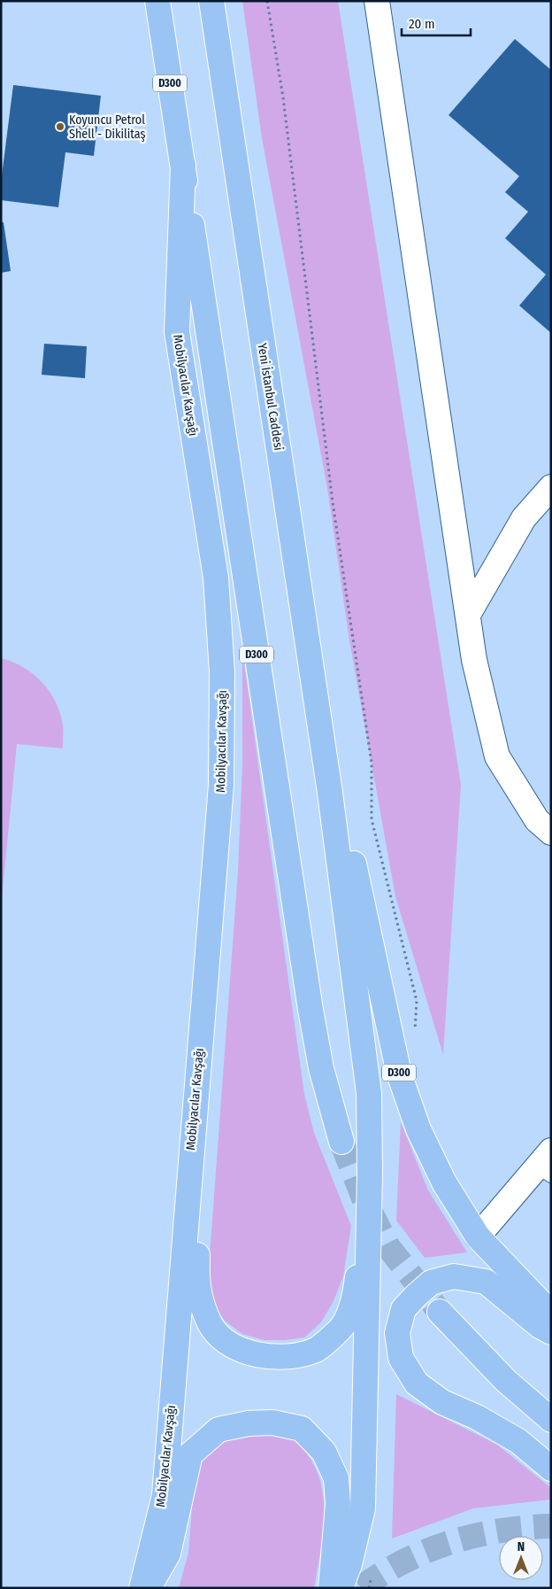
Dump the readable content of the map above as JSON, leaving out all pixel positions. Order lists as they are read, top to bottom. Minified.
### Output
{"streets":{"highway":["D300","Mobilyacılar Kavşağı","Yeni İstanbul Caddesi"]},"crossings":[["D300","Mobilyacılar Kavşağı"],["D300","Yeni İstanbul Caddesi"]],"places":["Koyuncu Petrol Shell - Dikilitaş"],"scale_bar":"20 m","north":"top"}
